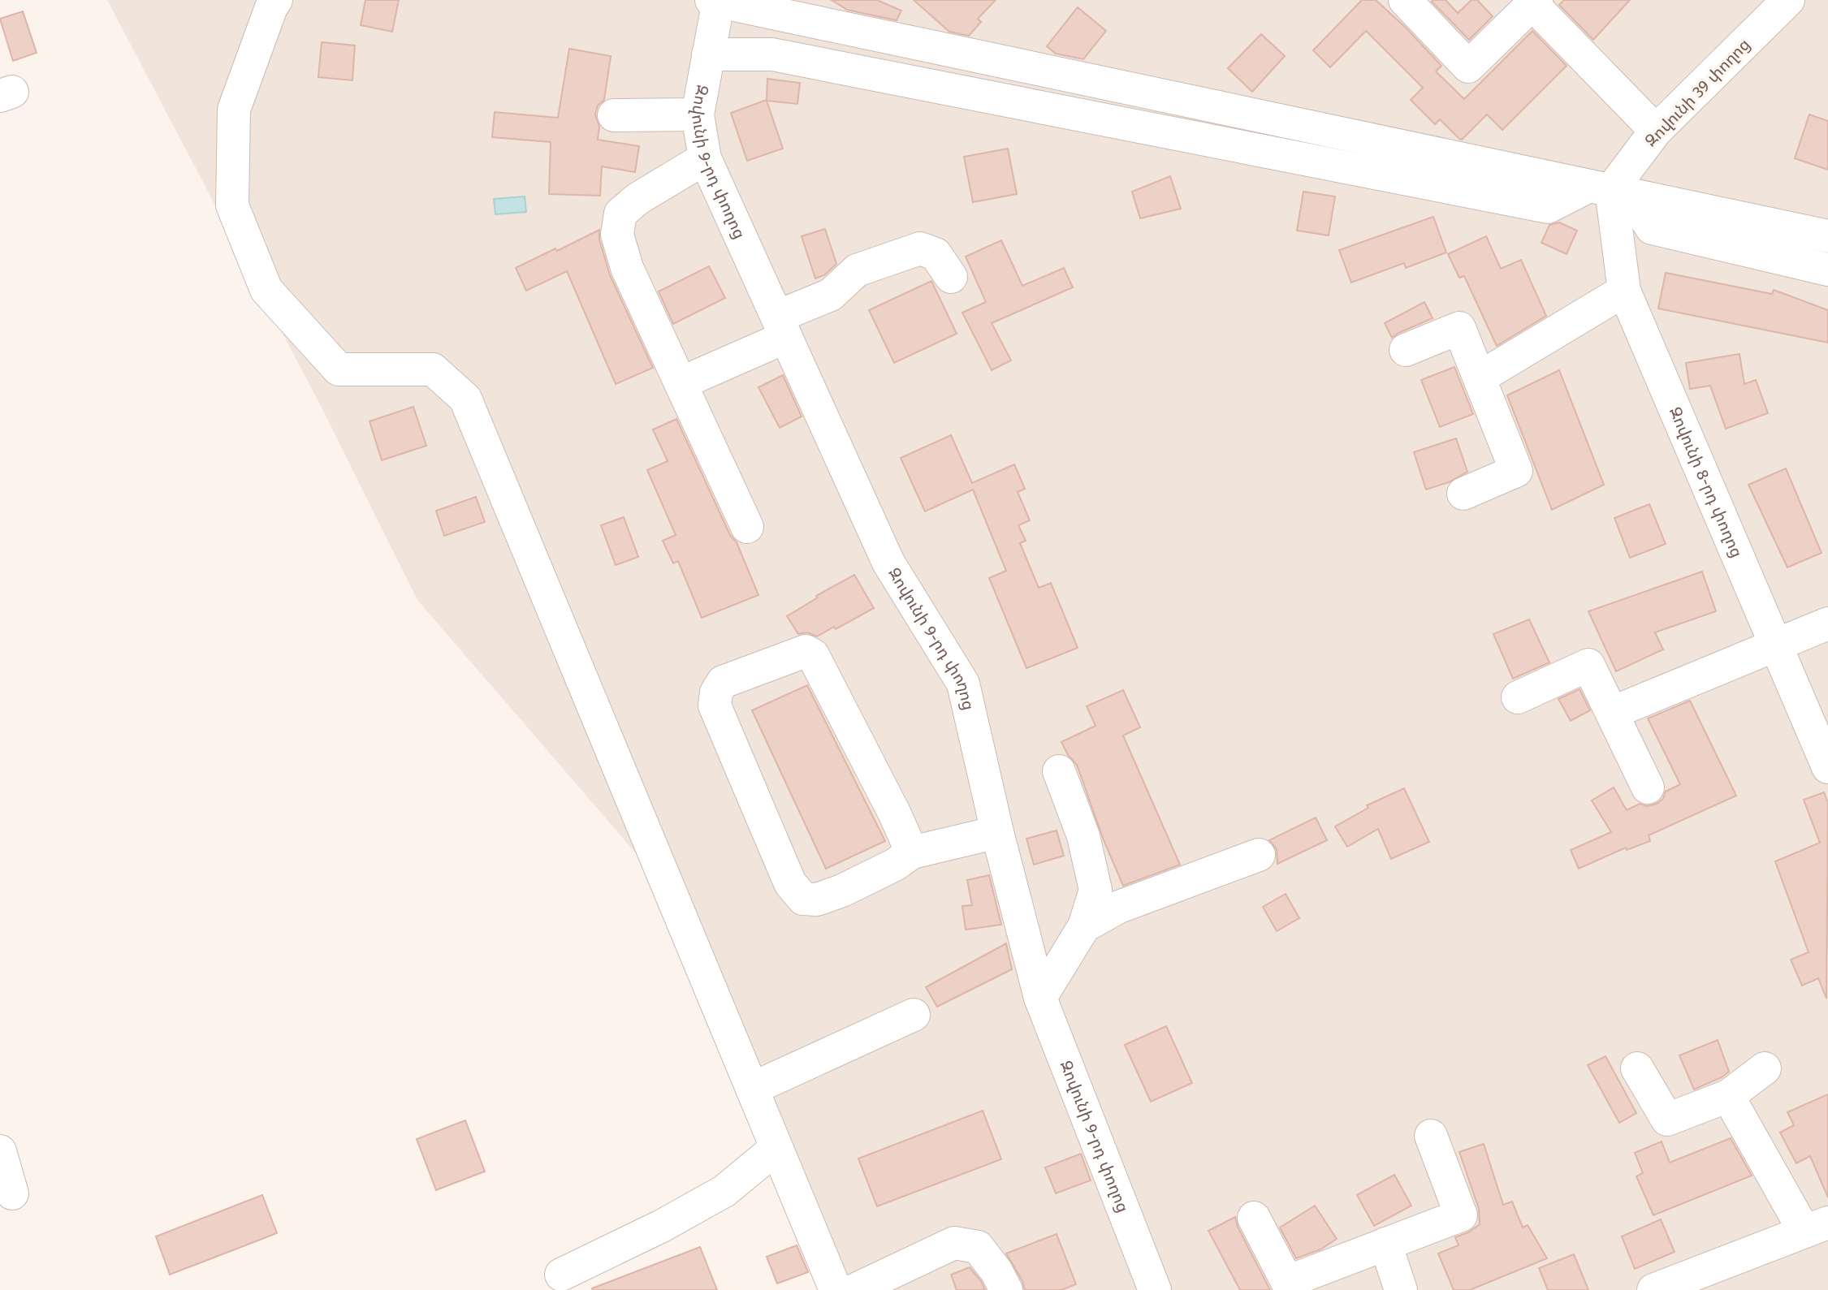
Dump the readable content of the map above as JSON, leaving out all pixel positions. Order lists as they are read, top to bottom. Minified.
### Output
{"streets":{"street":["Զովունի 39 փողոց","Զովունի 9-րդ փողոց","Զովունի 8-րդ փողոց"]},"crossings":[["Զովունի 39 փողոց","Զովունի 8-րդ փողոց"]]}
